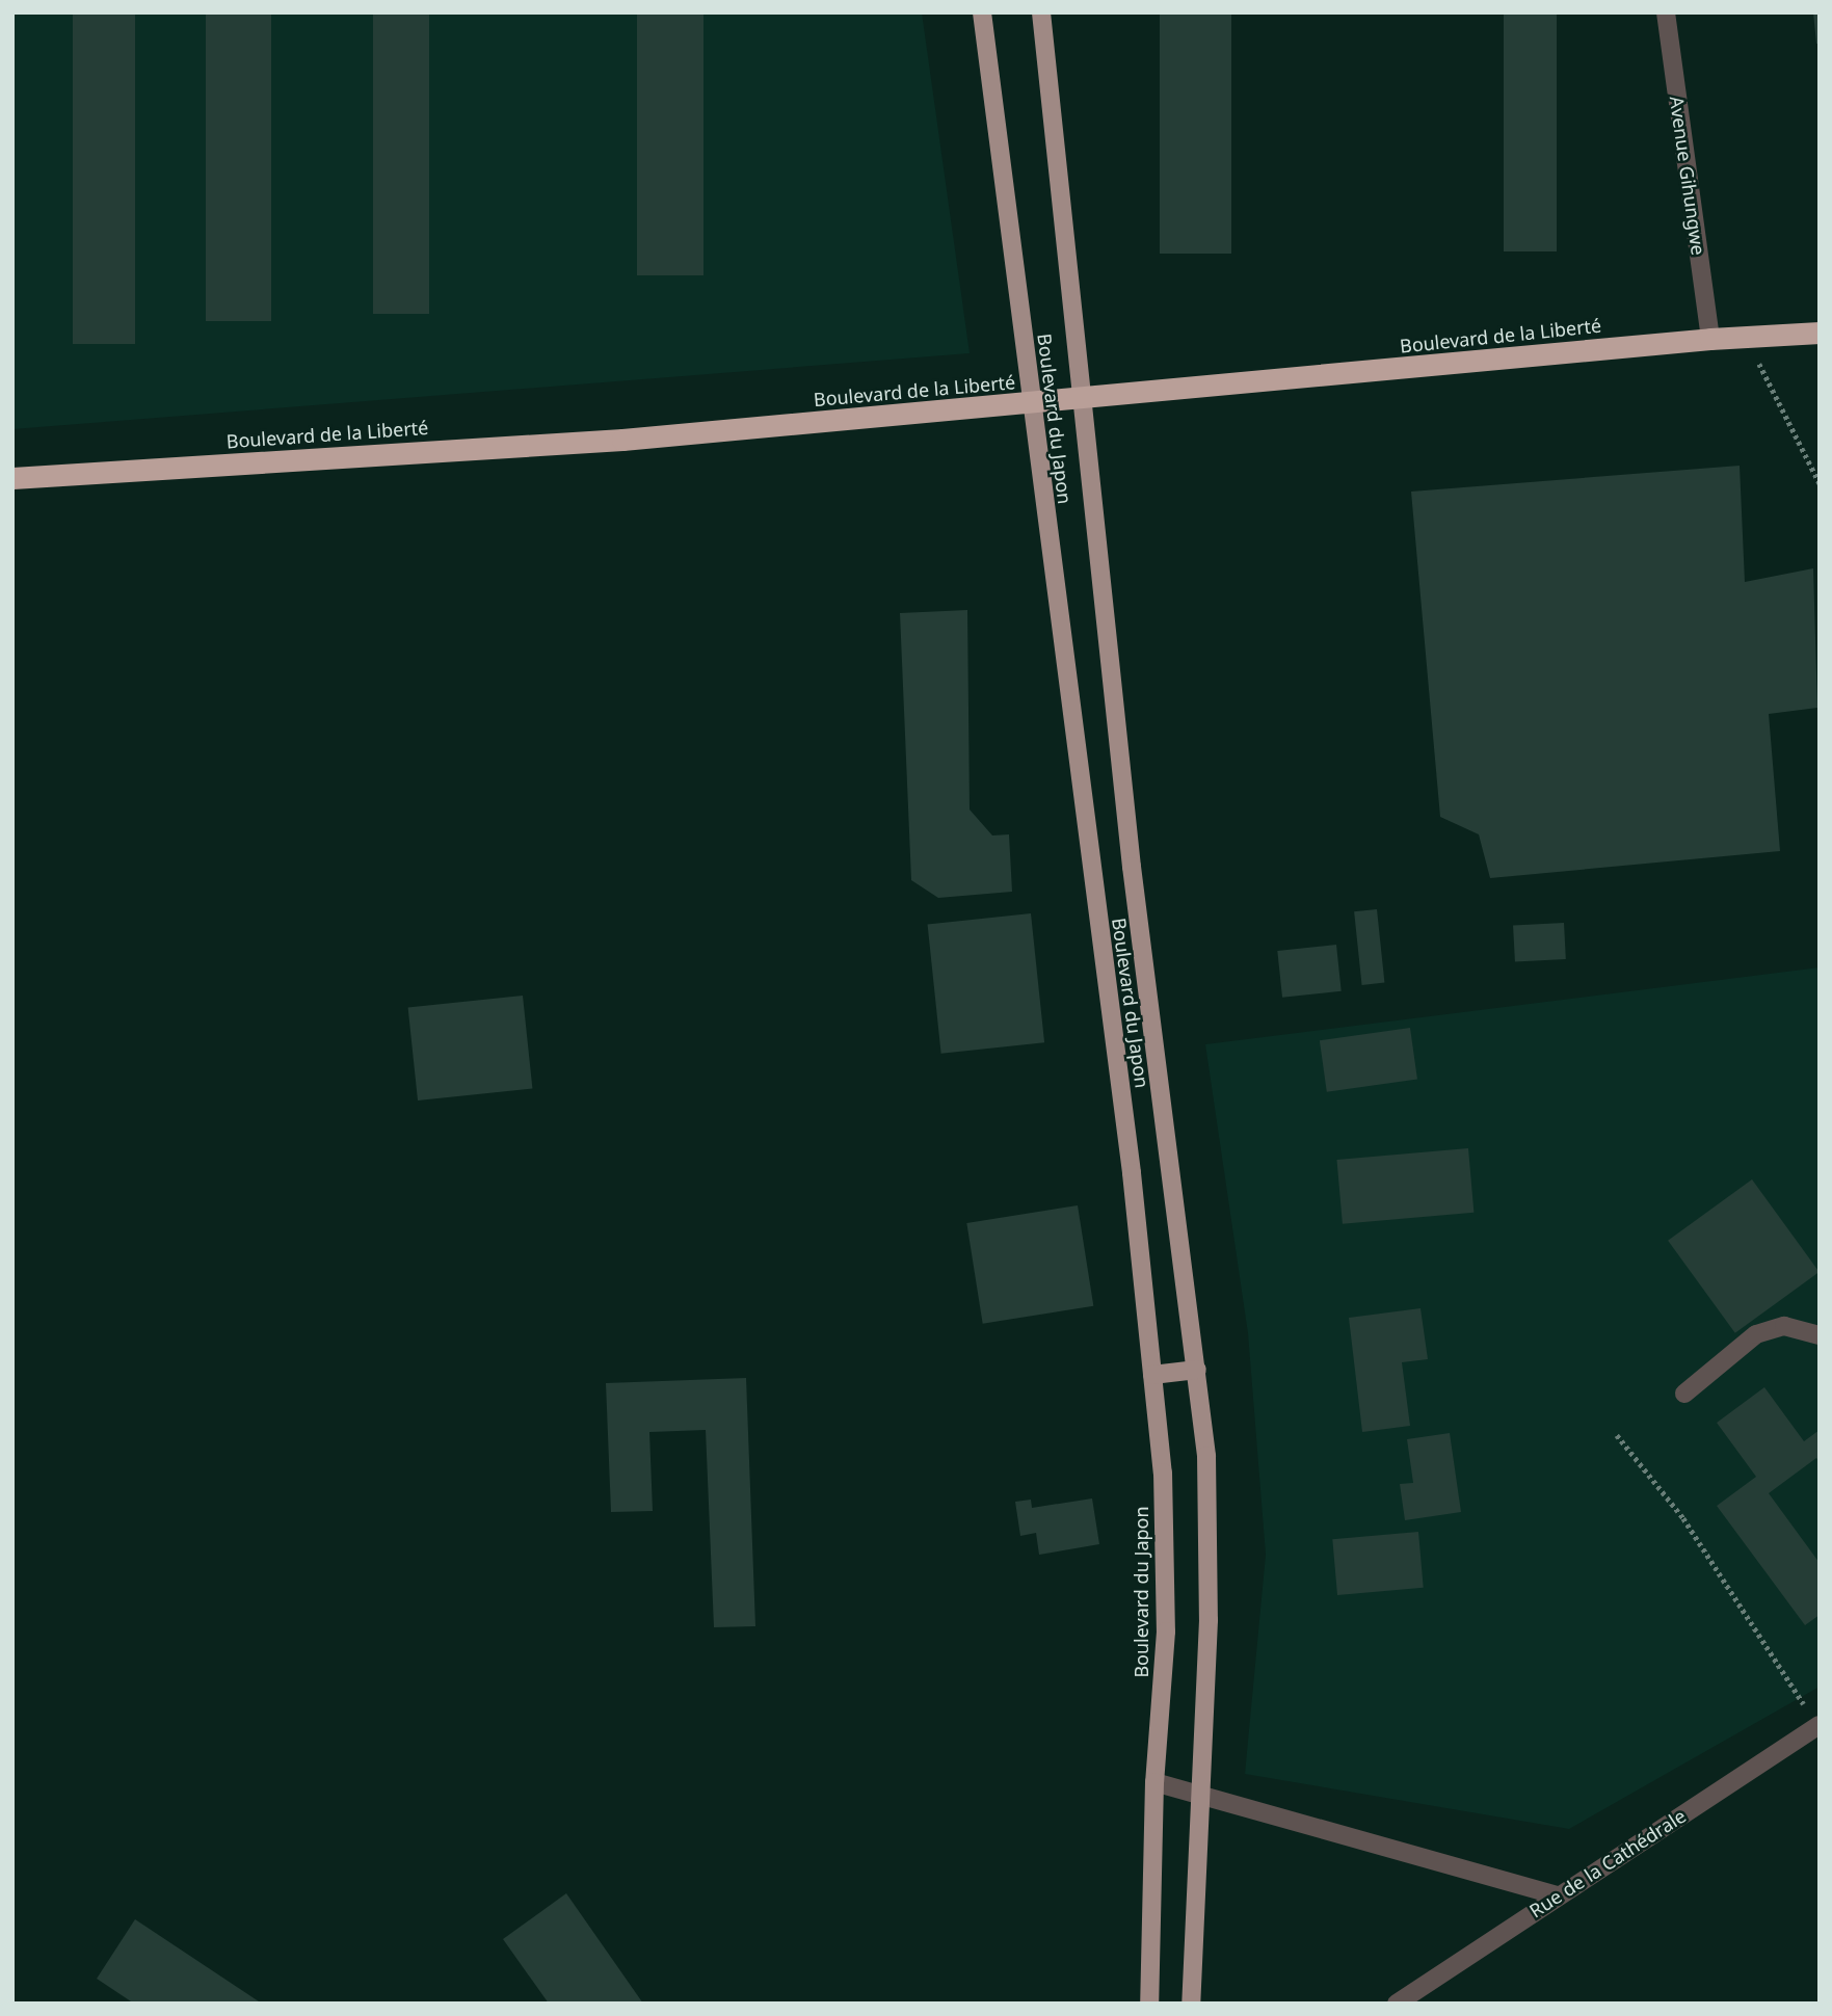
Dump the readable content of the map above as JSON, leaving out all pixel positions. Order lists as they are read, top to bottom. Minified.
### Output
{"streets":{"highway":["Boulevard de la Liberté"],"main road":["Boulevard du Japon"],"street":["Avenue Gihungwe","Rue de la Cathédrale"]},"crossings":[["Avenue Gihungwe","Boulevard de la Liberté"],["Boulevard de la Liberté","Boulevard du Japon"]]}
